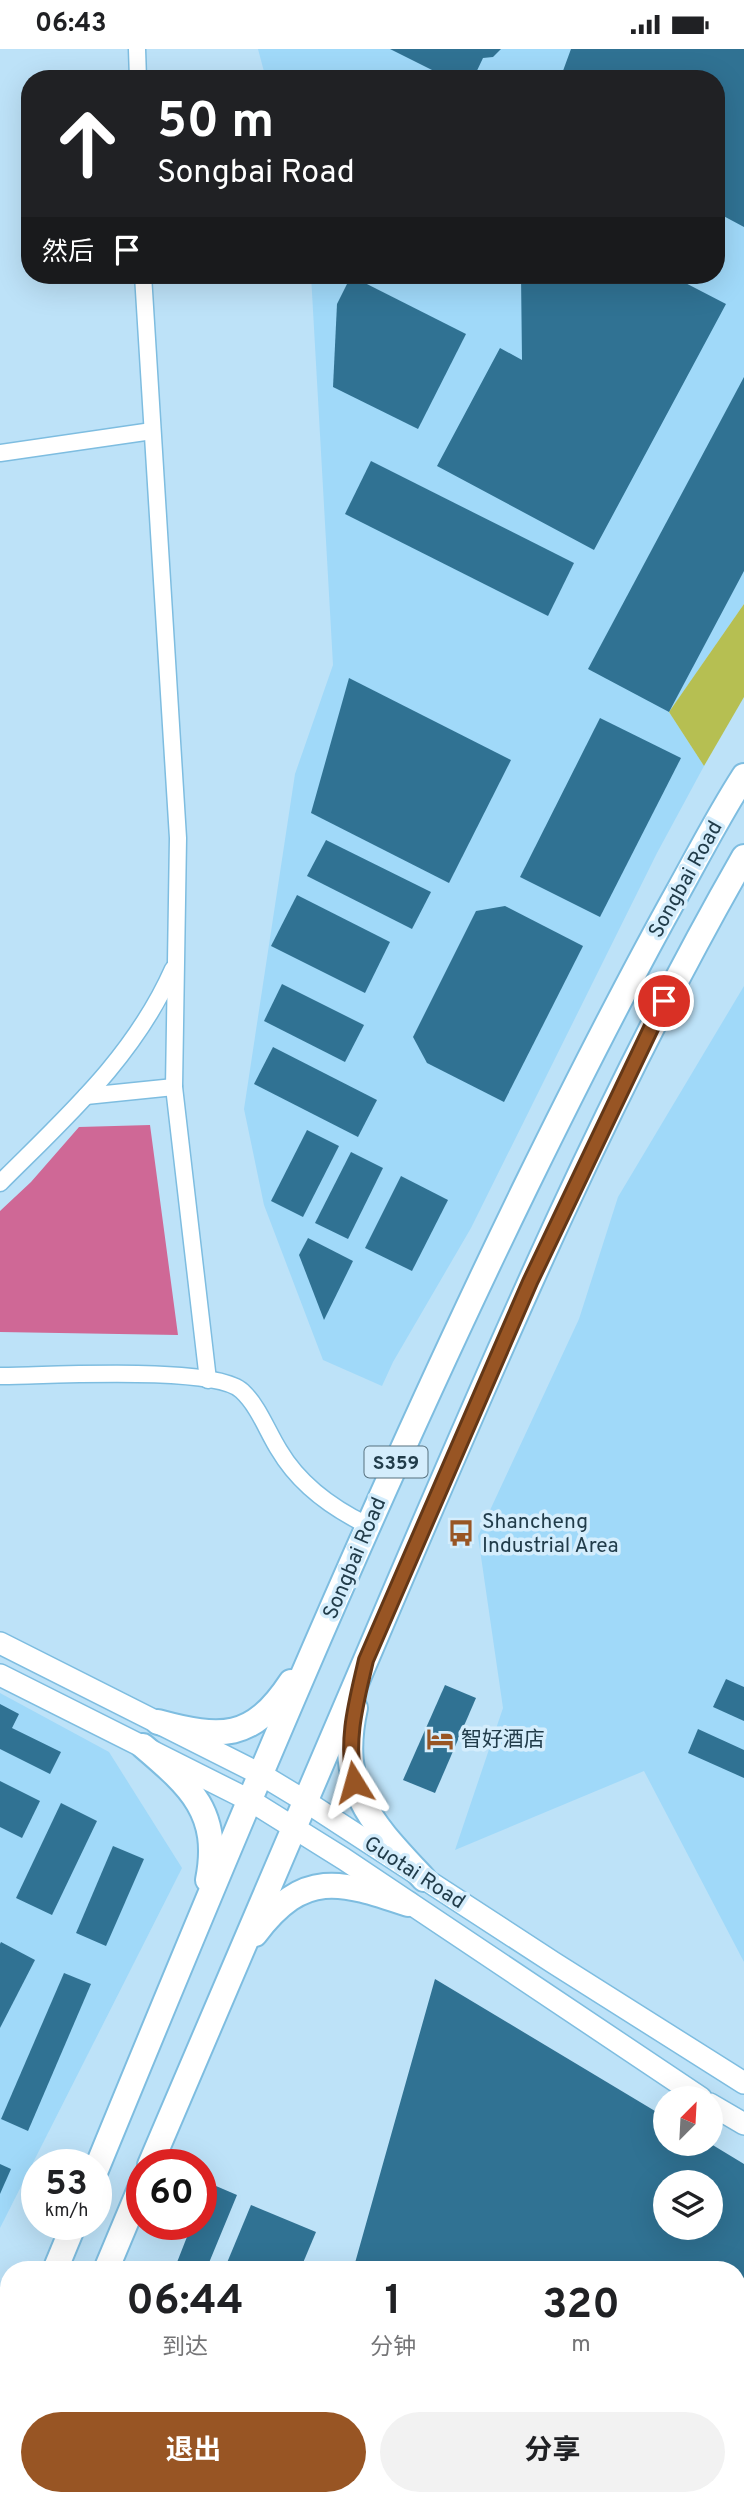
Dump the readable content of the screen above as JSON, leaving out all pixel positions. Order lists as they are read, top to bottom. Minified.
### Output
{"streets":{"main road":["Songbai Road","S359"],"street":["Guotai Road"]},"crossings":[["Songbai Road","Guotai Road"]],"places":{"bus stop":["Shancheng Industrial Area"],"hotel":["智好酒店"]},"north":"top right","page":{"status":"06:43","turn":["50 m","Songbai Road"],"then":"然后","speed":"53 km/h","limit":"60","eta":["06:44","到达","1","分钟","320","m"],"buttons":["退出","分享"]}}
